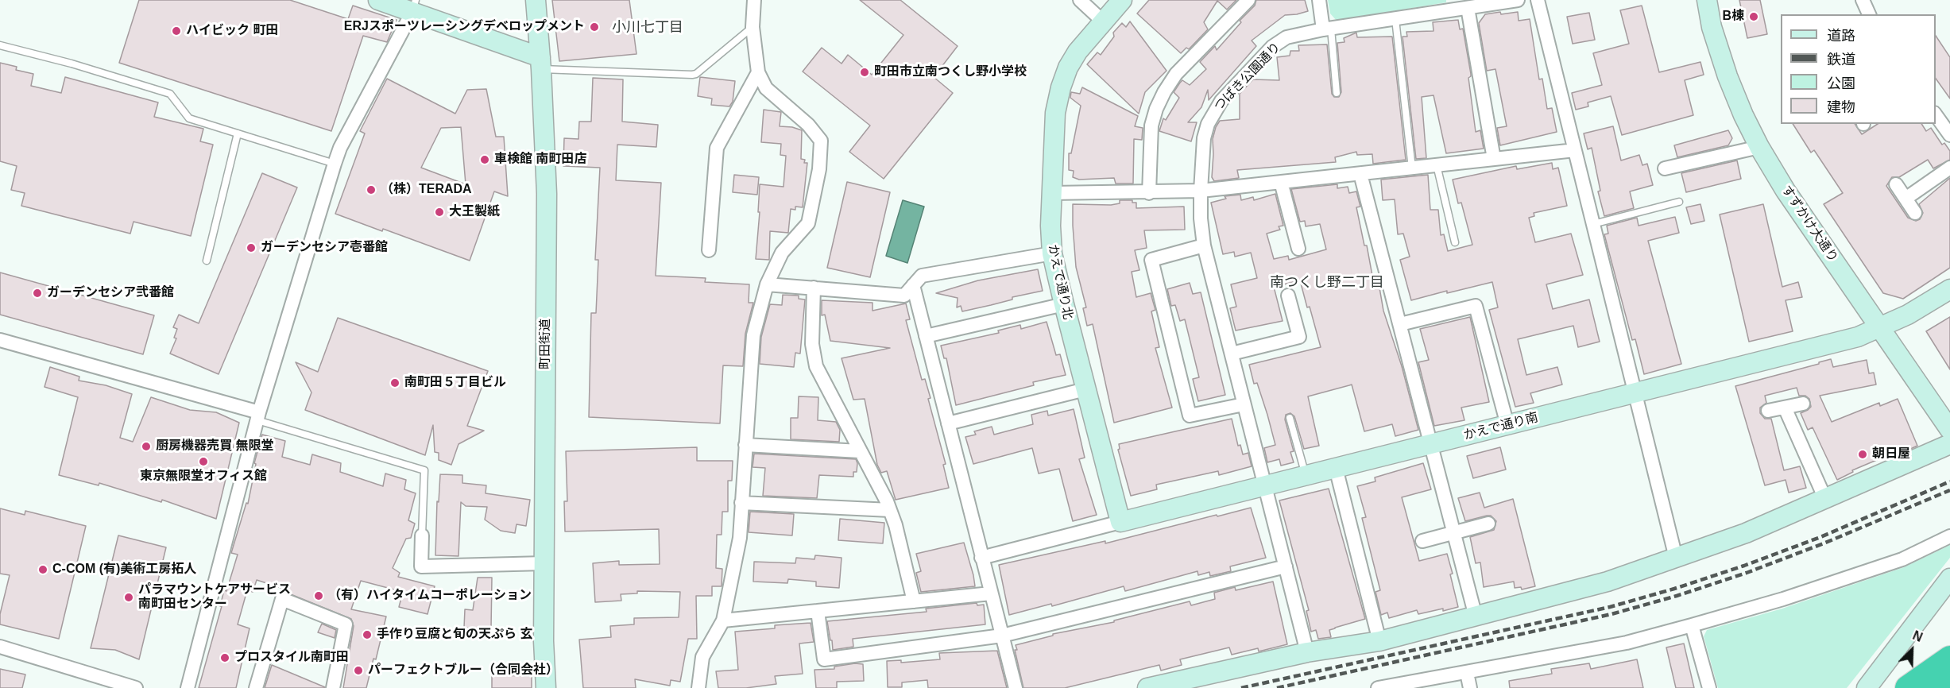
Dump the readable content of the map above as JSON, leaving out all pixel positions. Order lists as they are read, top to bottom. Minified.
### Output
{"streets":{"street":["つばき公園通り","すずかけ大通り","かえで通り北","町田街道","かえで通り南"]},"crossings":[["つばき公園通り","かえで通り南"],["すずかけ大通り","かえで通り南"],["かえで通り北","かえで通り南"]],"districts":["小川七丁目","南つくし野二丁目"],"places":["B棟","ERJスポーツレーシングデベロップメント","ハイビック 町田","町田市立南つくし野小学校","車検館 南町田店","（株）TERADA","大王製紙","ガーデンセシア壱番館","ガーデンセシア弐番館","南町田５丁目ビル","厨房機器売買 無限堂","朝日屋","東京無限堂オフィス館","C-COM (有)美術工房拓人","（有）ハイタイムコーポレーション","パラマウントケアサービス 南町田センター","手作り豆腐と旬の天ぷら 玄","プロスタイル南町田","パーフェクトブルー（合同会社）"],"legend":["道路","鉄道","公園","建物"],"north":"top right"}
